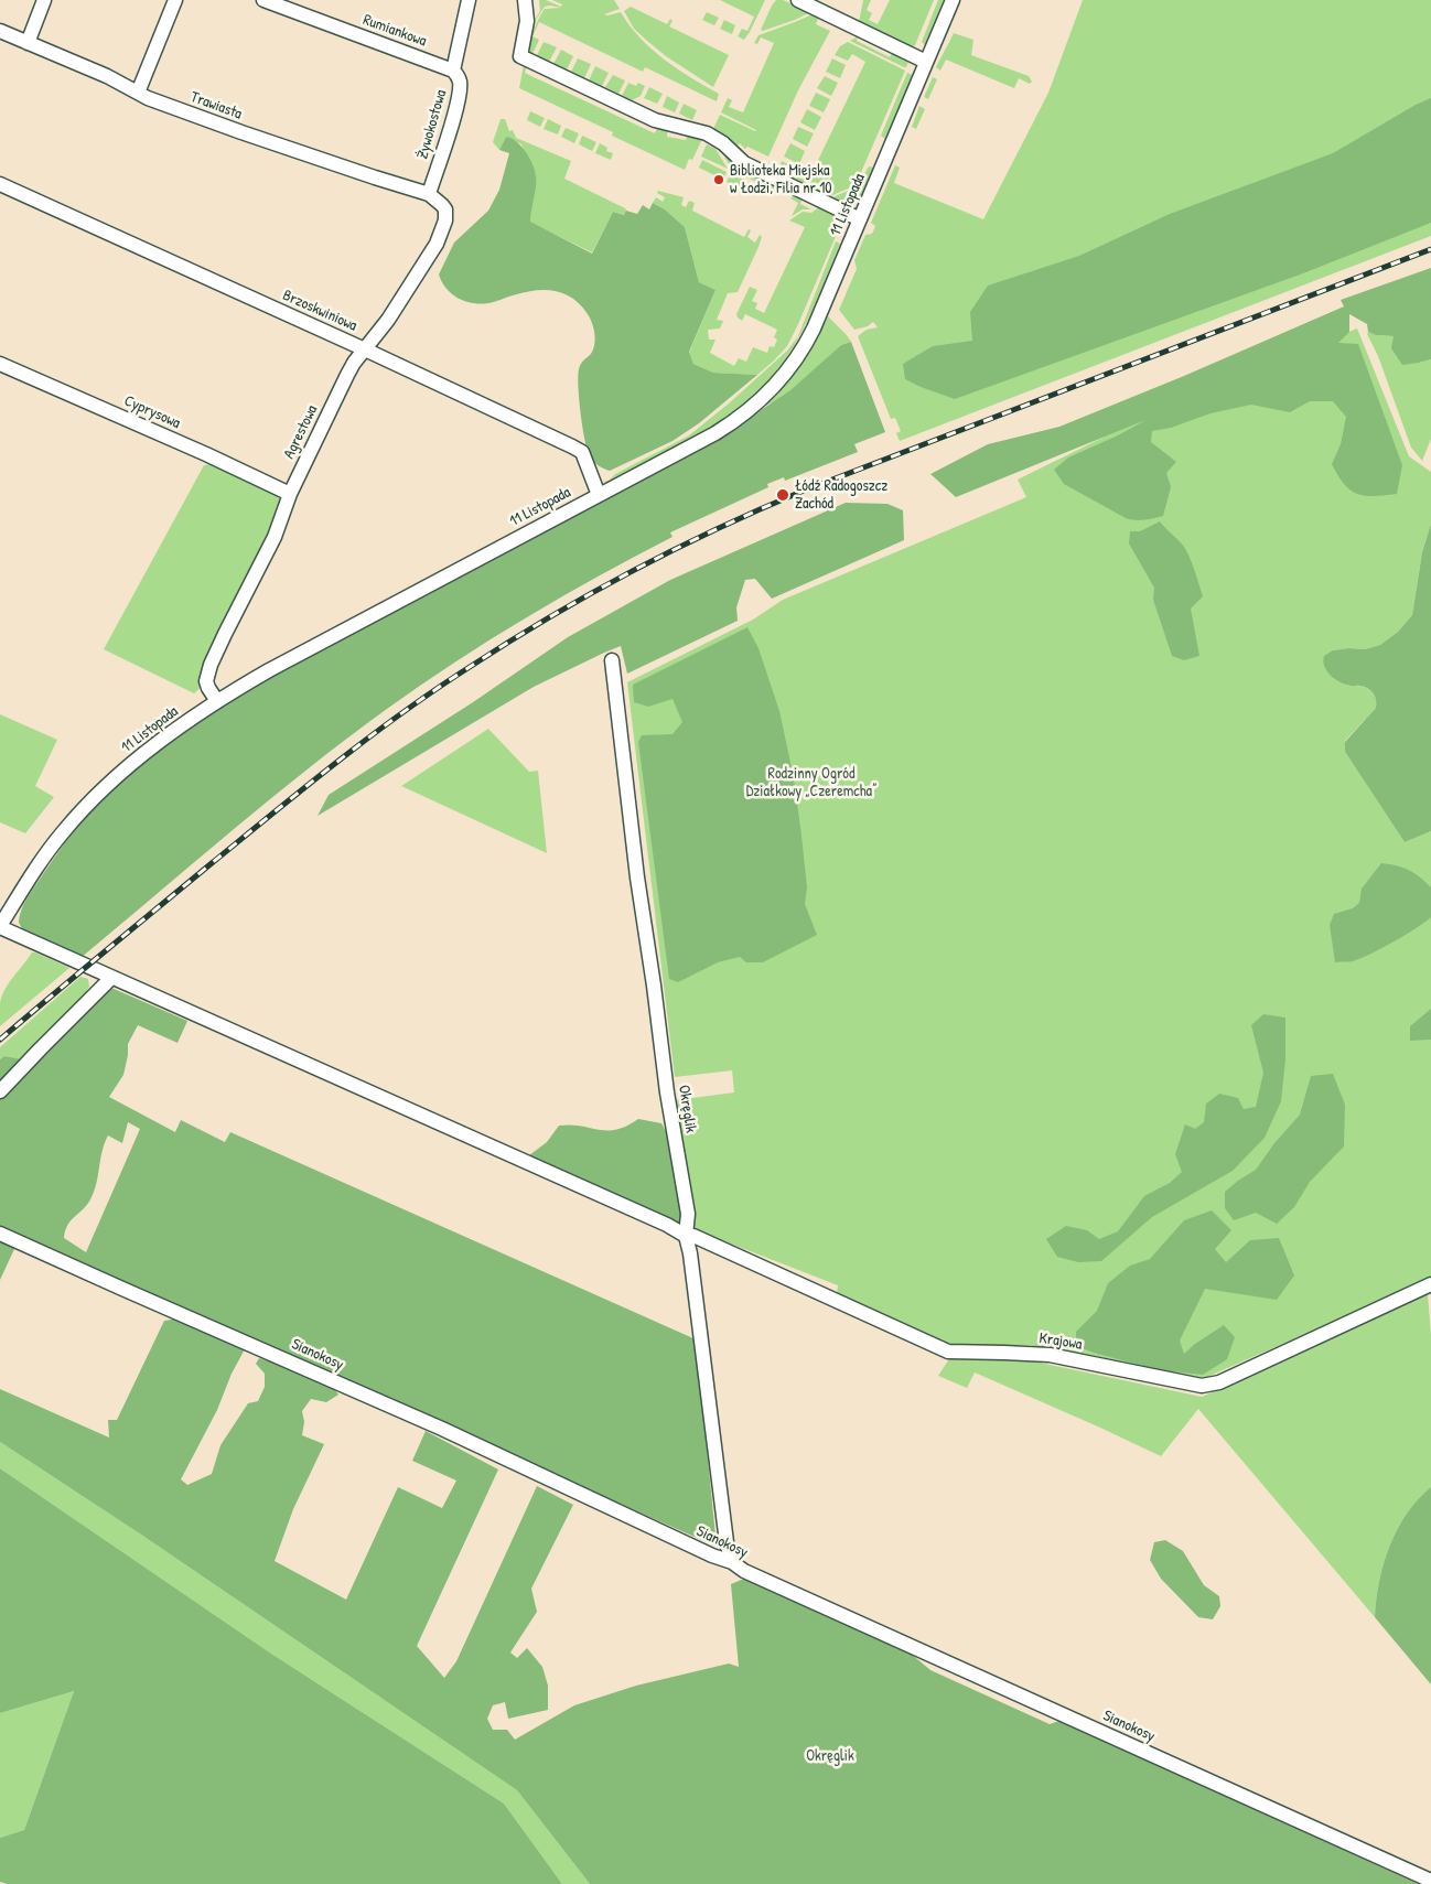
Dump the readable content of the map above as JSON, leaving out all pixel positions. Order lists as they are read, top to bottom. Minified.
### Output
{"streets":{"street":["Rumiankowa","Trawiasta","Żywokostowa","11 Listopada","Brzoskwiniowa","Cyprysowa","Agrestowa","Okręglik","Krajowa","Sianokosy"]},"crossings":[["Rumiankowa","Żywokostowa"],["Trawiasta","Żywokostowa"],["Trawiasta","Agrestowa"],["Żywokostowa","Agrestowa"],["11 Listopada","Brzoskwiniowa"],["11 Listopada","Agrestowa"],["11 Listopada","Krajowa"],["Brzoskwiniowa","Agrestowa"],["Cyprysowa","Agrestowa"],["Okręglik","Krajowa"],["Okręglik","Sianokosy"]],"parks":["Rodzinny Ogród Działkowy „Czeremcha”","Okręglik"],"places":["Biblioteka Miejska w Łodzi, Filia nr 10","Łódź Radogoszcz Zachód"]}
